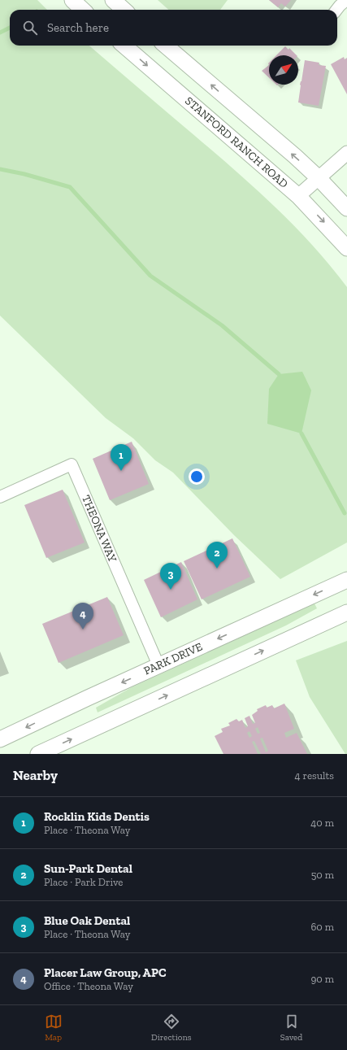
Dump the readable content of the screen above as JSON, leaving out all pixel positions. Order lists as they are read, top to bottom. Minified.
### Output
{"streets":{"main road":["STANFORD RANCH ROAD","PARK DRIVE"],"street":["THEONA WAY"]},"crossings":[["THEONA WAY","PARK DRIVE"]],"north":"top right","page":{"search":"Search here","pins":["1","2","3","4"],"heading":["Nearby","4 results"],"list":[{"mark":"1","name":"Rocklin Kids Dentis","note":"Place · Theona Way","value":"40 m"},{"mark":"2","name":"Sun-Park Dental","note":"Place · Park Drive","value":"50 m"},{"mark":"3","name":"Blue Oak Dental","note":"Place · Theona Way","value":"60 m"},{"mark":"4","name":"Placer Law Group, APC","note":"Office · Theona Way","value":"90 m"}],"nav":["Map","Directions","Saved"]}}
